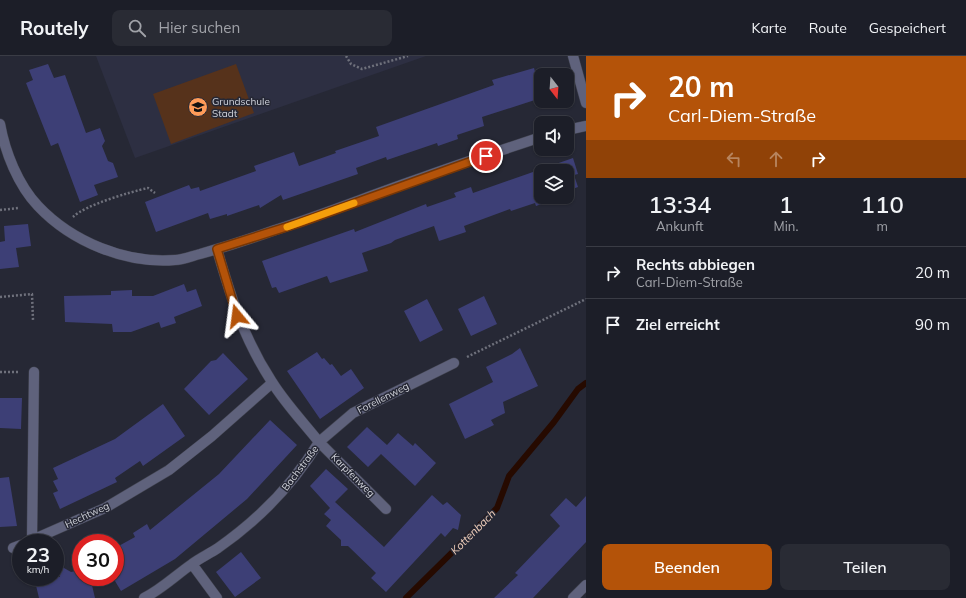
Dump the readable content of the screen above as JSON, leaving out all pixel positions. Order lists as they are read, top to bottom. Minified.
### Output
{"streets":{"street":["Forellenweg","Bachstraße","Karpfenweg","Hechtweg"]},"crossings":[["Forellenweg","Bachstraße"],["Forellenweg","Karpfenweg"],["Bachstraße","Karpfenweg"],["Bachstraße","Hechtweg"]],"water":["Kottenbach"],"places":{"school or university":["Grundschule Stadt"]},"north":"bottom","page":{"header":"Routely","search":"Hier suchen","nav":["Karte","Route","Gespeichert"],"turn":["20 m","Carl-Diem-Straße"],"eta":["13:34","Ankunft","1","Min.","110","m"],"list":[{"name":"Rechts abbiegen","note":"Carl-Diem-Straße","value":"20 m"},{"name":"Ziel erreicht","value":"90 m"}],"speed":"23 km/h","limit":"30","buttons":["Beenden","Teilen"]}}
